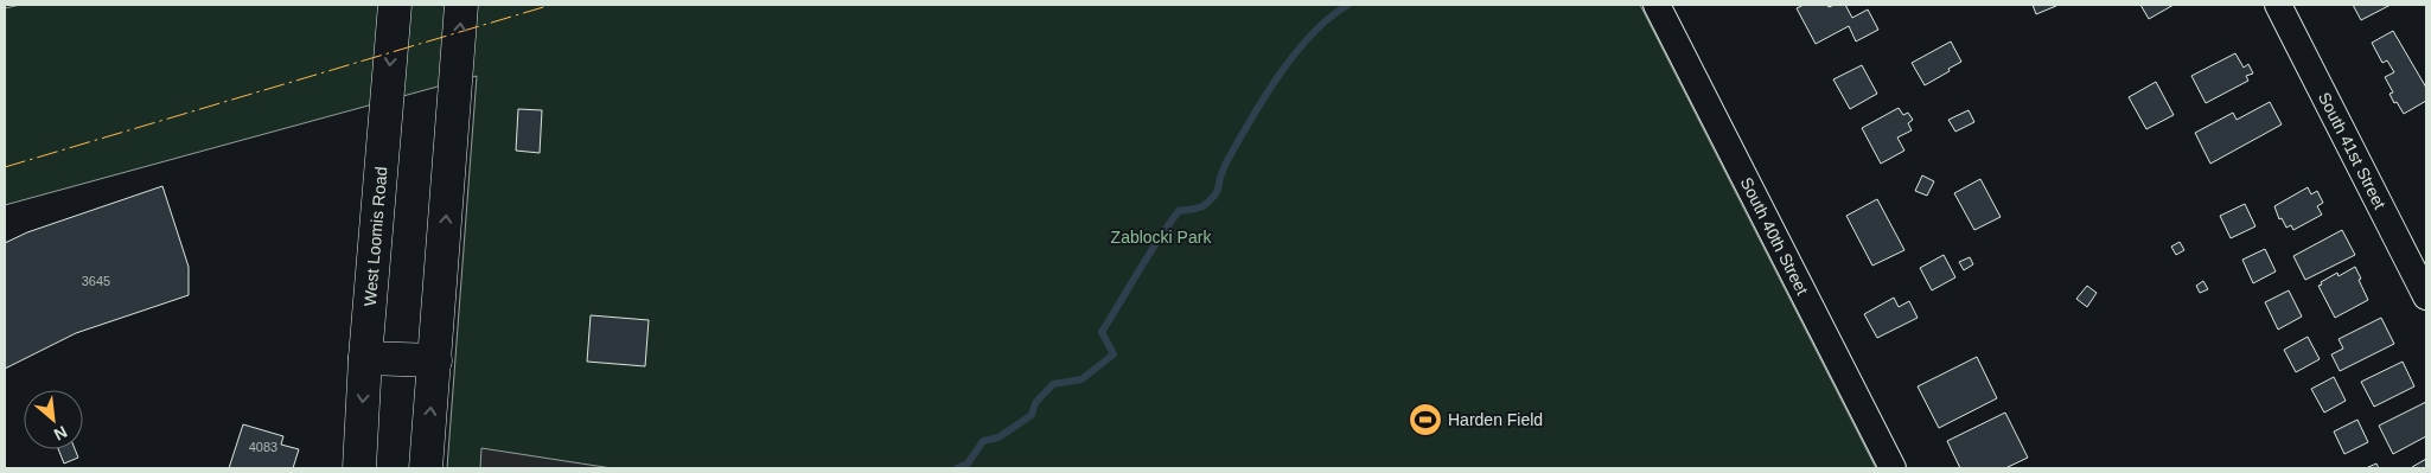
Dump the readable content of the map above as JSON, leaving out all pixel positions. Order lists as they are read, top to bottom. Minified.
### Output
{"streets":{"main road":["West Loomis Road"],"street":["South 41st Street","South 40th Street"]},"parks":["Zablocki Park"],"places":{"sports":["Harden Field"]},"house_numbers":["3645","4083"],"north":"bottom right"}
